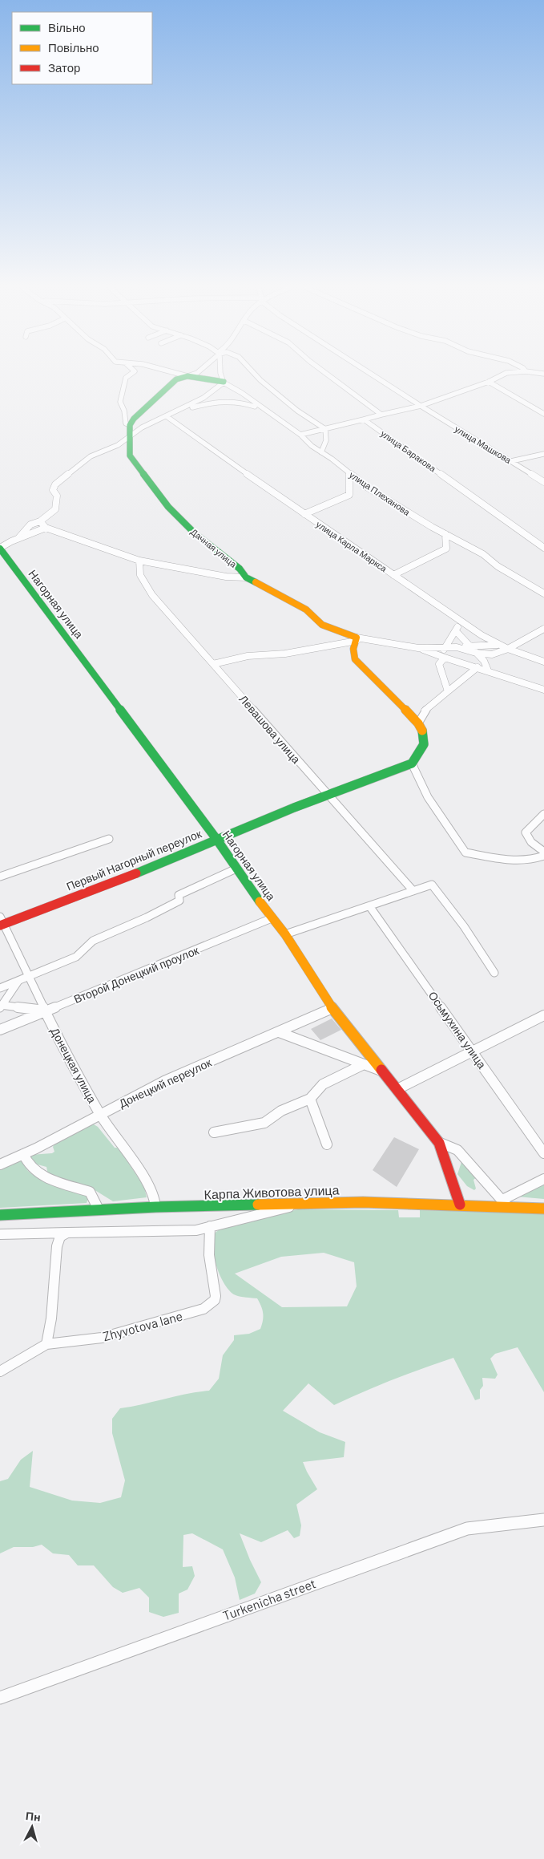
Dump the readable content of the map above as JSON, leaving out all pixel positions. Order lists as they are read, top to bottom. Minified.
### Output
{"streets":{"street":["улица Машкова","улица Баракова","улица Плеханова","улица Карла Маркса","Дачная улица","Нагорная улица","Левашова улица","Первый Нагорный переулок","Второй Донецкий проулок","Осьмухина улица","Донецкая улица","Донецкий переулок","Карпа Животова улица","Zhyvotova lane","Turkenicha street"]},"crossings":[["улица Карла Маркса","Дачная улица"],["Нагорная улица","Первый Нагорный переулок"],["Нагорная улица","Второй Донецкий проулок"],["Нагорная улица","Донецкий переулок"],["Нагорная улица","Карпа Животова улица"],["Левашова улица","Первый Нагорный переулок"],["Первый Нагорный переулок","Донецкая улица"],["Второй Донецкий проулок","Донецкая улица"],["Донецкая улица","Донецкий переулок"],["Донецкая улица","Карпа Животова улица"]],"legend":["Вільно","Повільно","Затор"],"north":"top"}
